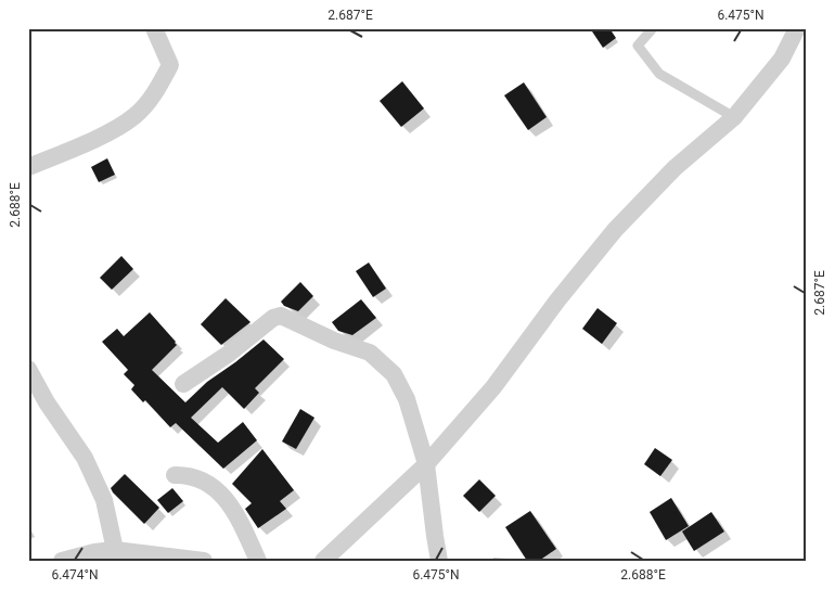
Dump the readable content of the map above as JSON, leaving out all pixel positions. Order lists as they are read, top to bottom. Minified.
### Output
{"coordinates":["2.687°E","6.475°N","2.688°E","6.474°N"]}
